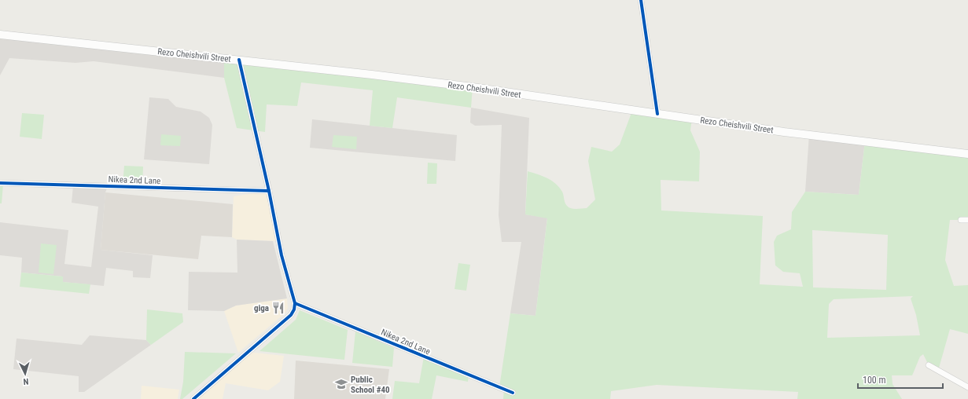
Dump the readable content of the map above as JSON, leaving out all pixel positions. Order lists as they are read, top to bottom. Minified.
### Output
{"streets":{"main road":["Rezo Cheishvili Street"],"street":["Nikea 2nd Lane"]},"places":{"restaurant":["giga"],"school or university":["Public School #40"]},"scale_bar":"100 m","north":"bottom"}
